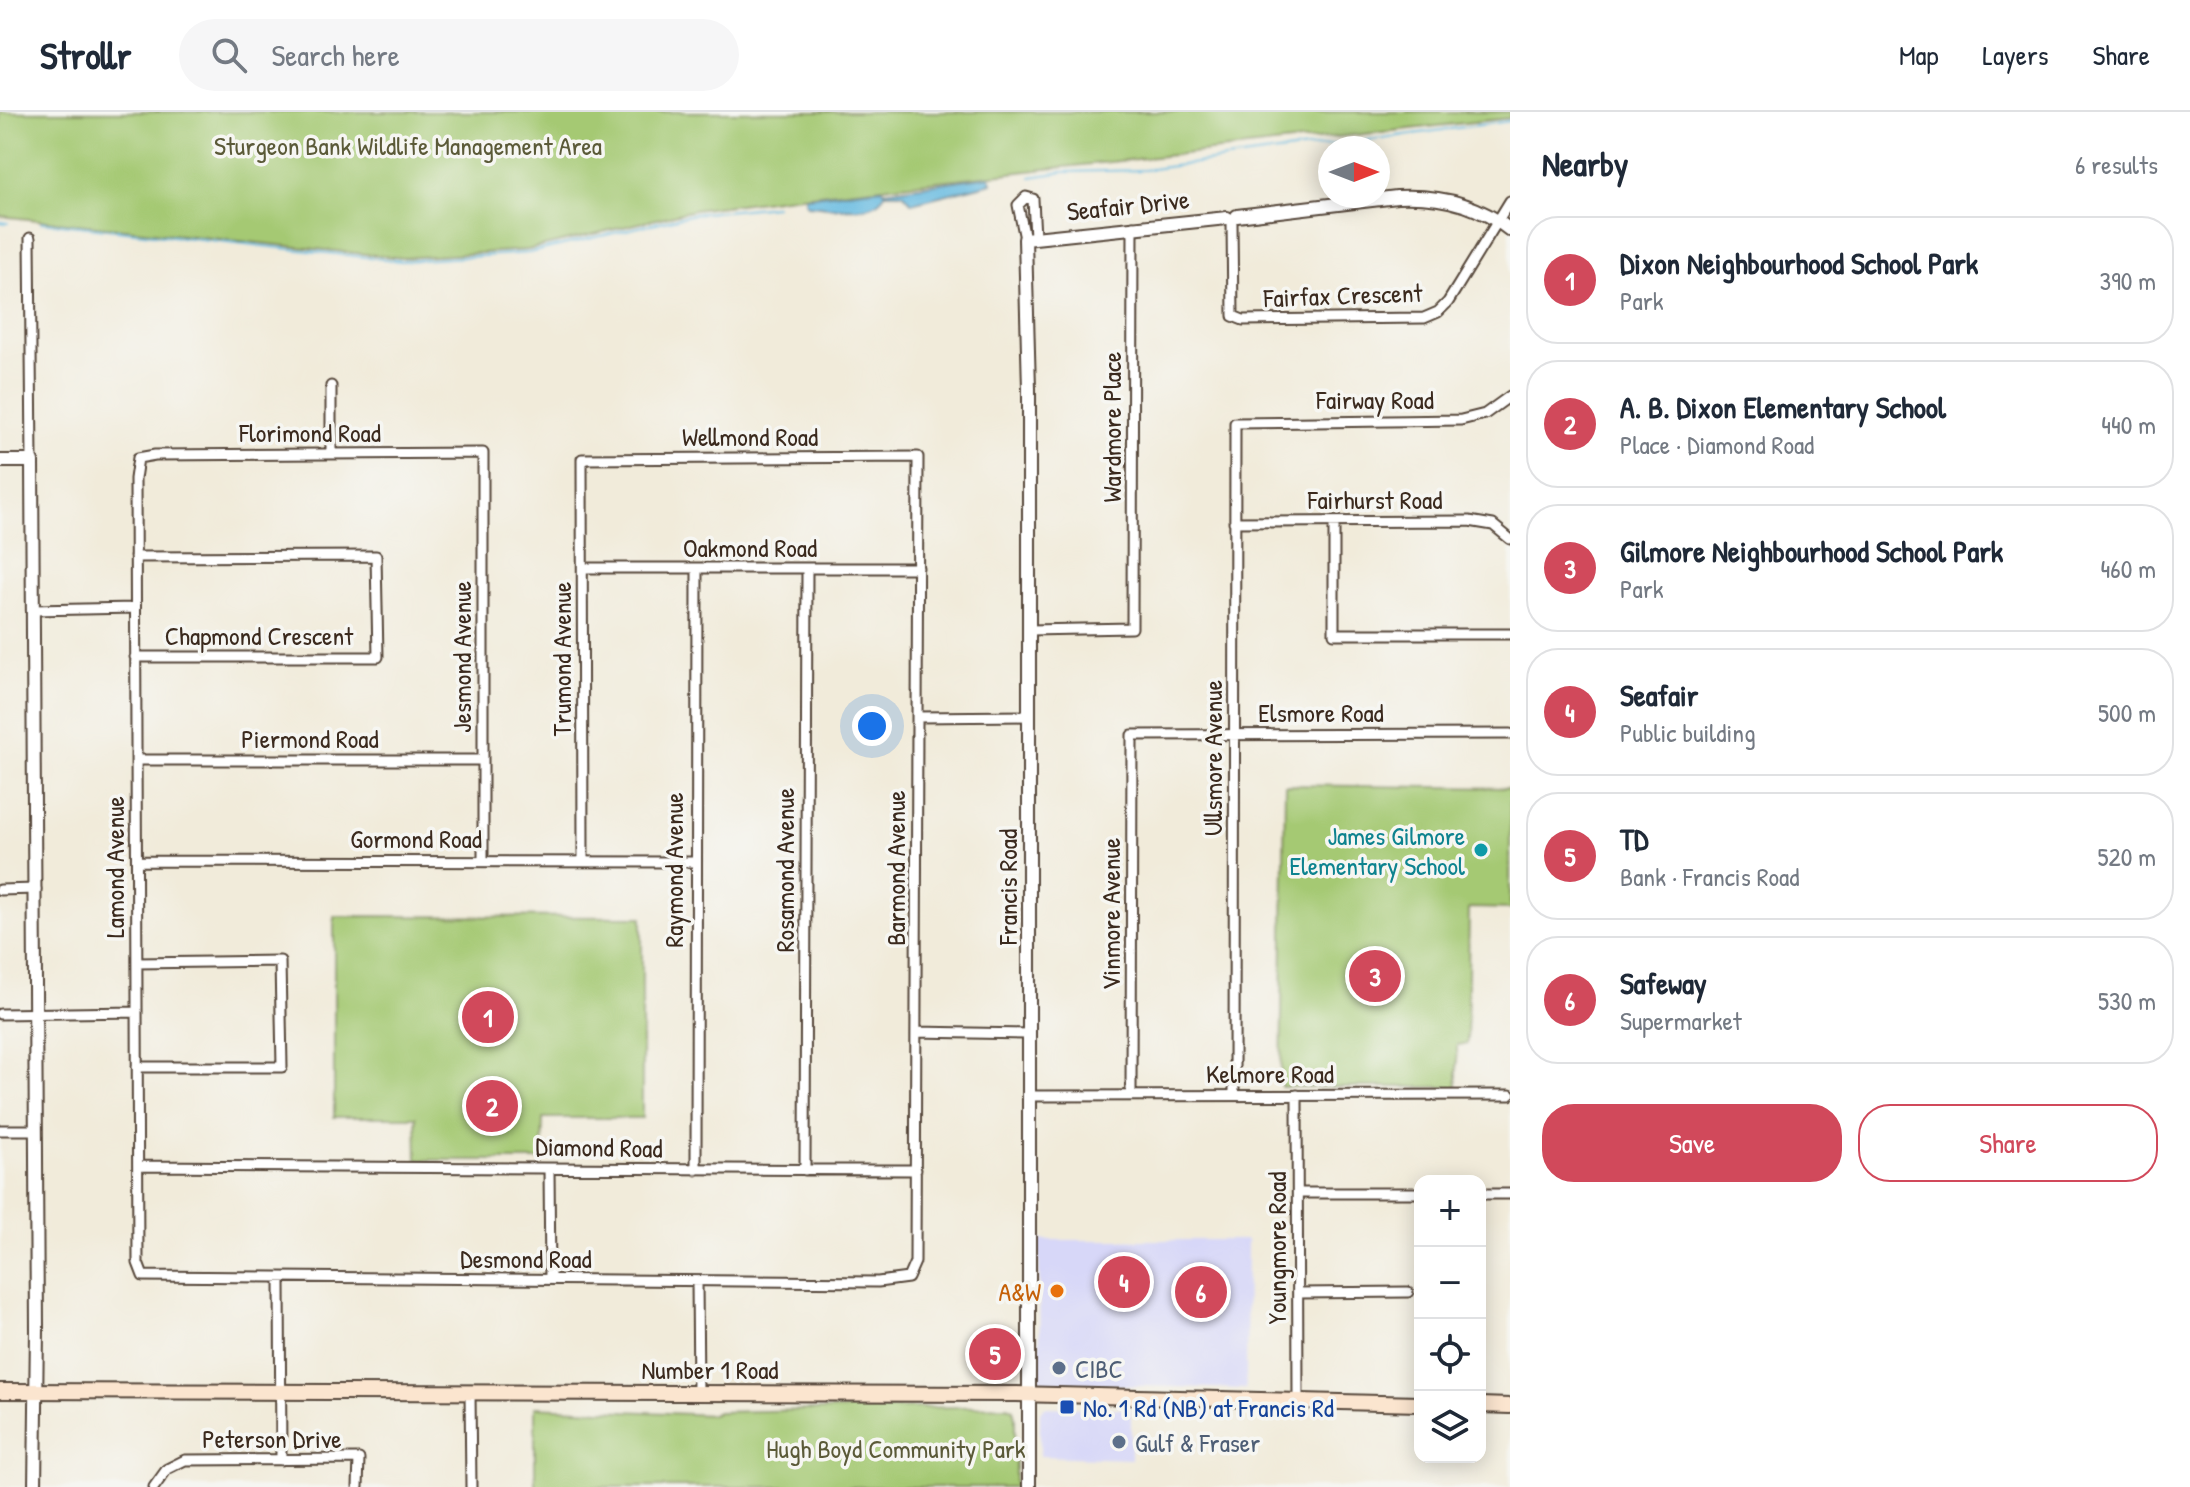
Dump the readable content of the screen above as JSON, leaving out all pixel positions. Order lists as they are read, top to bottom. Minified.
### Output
{"streets":{"main road":["Number 1 Road"],"street":["Seafair Drive","Fairfax Crescent","Fairway Road","Wardmore Place","Florimond Road","Wellmond Road","Fairhurst Road","Oakmond Road","Chapmond Crescent","Jesmond Avenue","Trumond Avenue","Elsmore Road","Piermond Road","Ullsmore Avenue","Gormond Road","Lamond Avenue","Barmond Avenue","Raymond Avenue","Rosamond Avenue","Francis Road","Vinmore Avenue","Kelmore Road","Diamond Road","Youngmore Road","Desmond Road","Peterson Drive"]},"crossings":[["Seafair Drive","Fairfax Crescent"],["Seafair Drive","Wardmore Place"],["Seafair Drive","Francis Road"],["Fairway Road","Ullsmore Avenue"],["Wardmore Place","Francis Road"],["Florimond Road","Jesmond Avenue"],["Florimond Road","Lamond Avenue"],["Wellmond Road","Trumond Avenue"],["Wellmond Road","Barmond Avenue"],["Fairhurst Road","Ullsmore Avenue"],["Oakmond Road","Trumond Avenue"],["Oakmond Road","Barmond Avenue"],["Oakmond Road","Raymond Avenue"],["Oakmond Road","Rosamond Avenue"],["Chapmond Crescent","Lamond Avenue"],["Jesmond Avenue","Piermond Road"],["Jesmond Avenue","Gormond Road"],["Trumond Avenue","Gormond Road"],["Elsmore Road","Ullsmore Avenue"],["Elsmore Road","Vinmore Avenue"],["Piermond Road","Lamond Avenue"],["Ullsmore Avenue","Kelmore Road"],["Gormond Road","Lamond Avenue"],["Gormond Road","Raymond Avenue"],["Lamond Avenue","Diamond Road"],["Lamond Avenue","Desmond Road"],["Barmond Avenue","Diamond Road"],["Barmond Avenue","Desmond Road"],["Raymond Avenue","Diamond Road"],["Rosamond Avenue","Diamond Road"],["Francis Road","Kelmore Road"],["Francis Road","Number 1 Road"],["Vinmore Avenue","Kelmore Road"],["Kelmore Road","Youngmore Road"],["Youngmore Road","Number 1 Road"]],"parks":["Sturgeon Bank Wildlife Management Area","Hugh Boyd Community Park"],"places":{"other":["James Gilmore Elementary School","A&W","CIBC","Gulf & Fraser"],"transit":["No. 1 Rd (NB) at Francis Rd"]},"north":"right","page":{"header":"Strollr","search":"Search here","nav":["Map","Layers","Share"],"heading":["Nearby","6 results"],"list":[{"mark":"1","name":"Dixon Neighbourhood School Park","note":"Park","value":"390 m"},{"mark":"2","name":"A. B. Dixon Elementary School","note":"Place · Diamond Road","value":"440 m"},{"mark":"3","name":"Gilmore Neighbourhood School Park","note":"Park","value":"460 m"},{"mark":"4","name":"Seafair","note":"Public building","value":"500 m"},{"mark":"5","name":"TD","note":"Bank · Francis Road","value":"520 m"},{"mark":"6","name":"Safeway","note":"Supermarket","value":"530 m"}],"pins":["3","1","2","4","6","5"],"buttons":["Save","Share"],"map_buttons":["+","−"]}}
